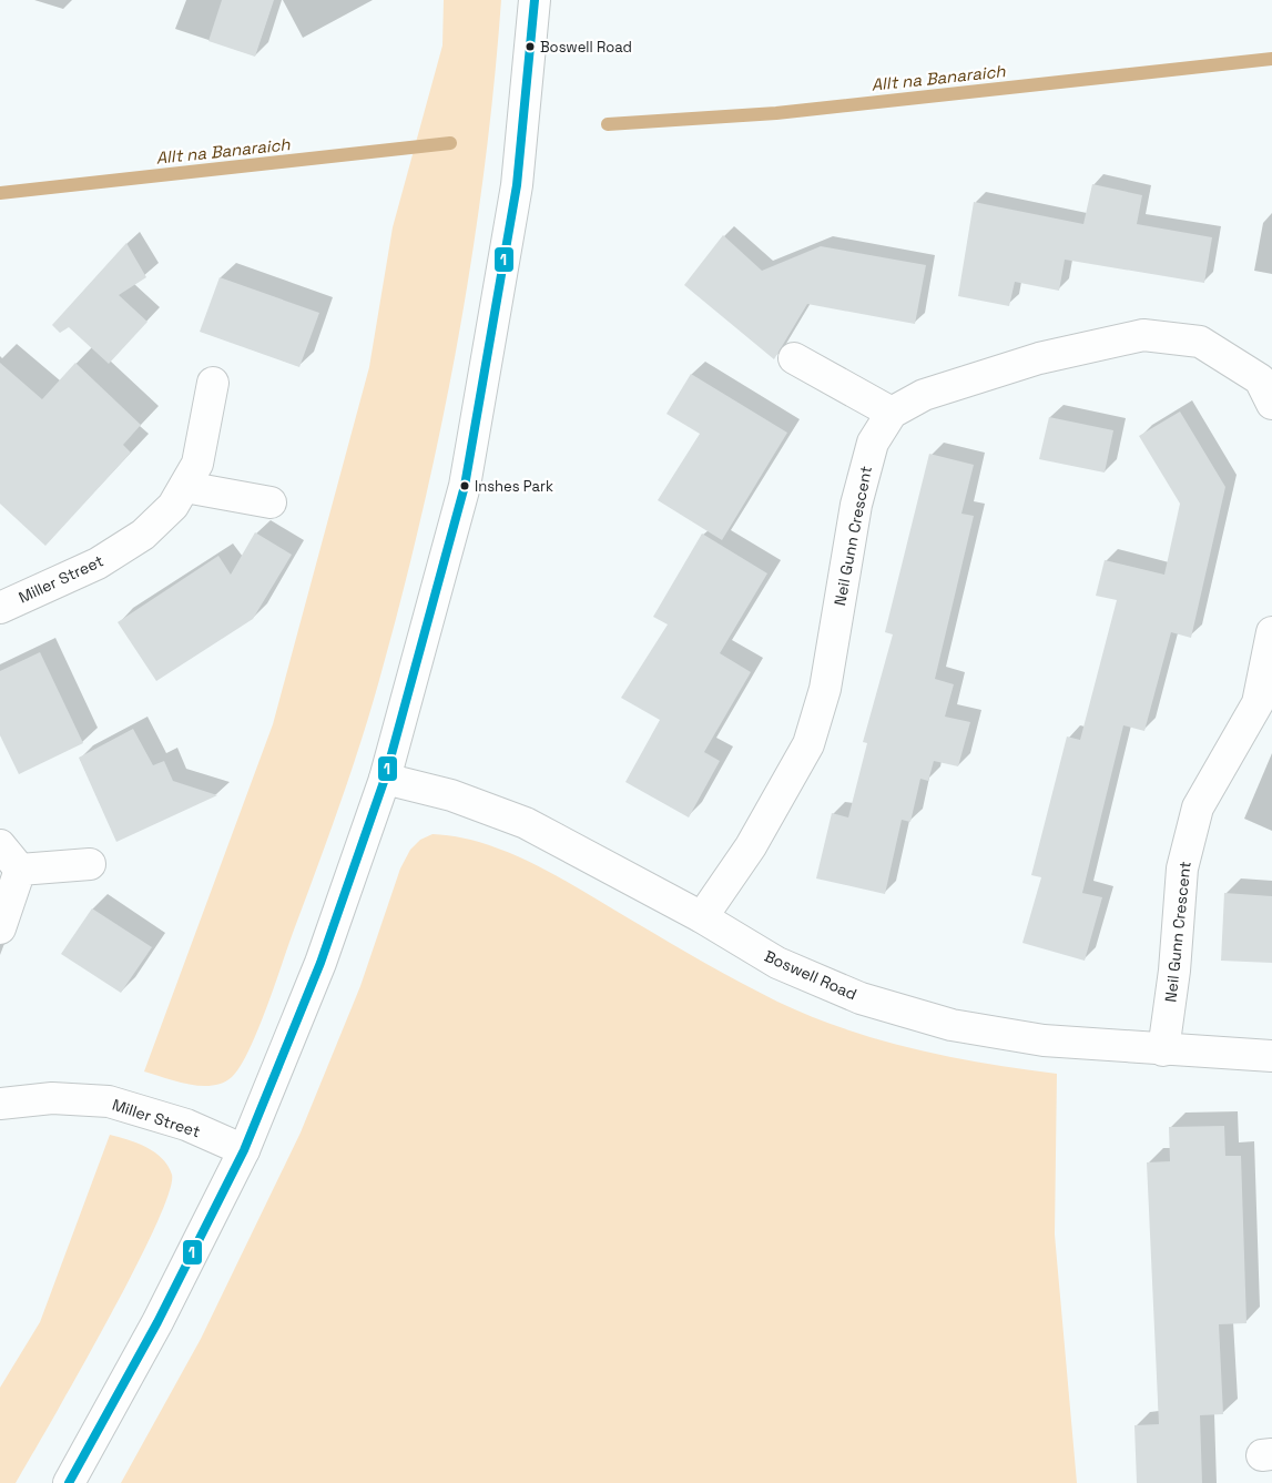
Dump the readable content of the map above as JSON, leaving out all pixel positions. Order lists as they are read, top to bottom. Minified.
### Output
{"streets":{"street":["Neil Gunn Crescent","Miller Street","Boswell Road"]},"crossings":[["Neil Gunn Crescent","Boswell Road"]],"water":["Allt na Banaraich"],"places":["Boswell Road","Inshes Park"],"lines":["transit line 1"]}
